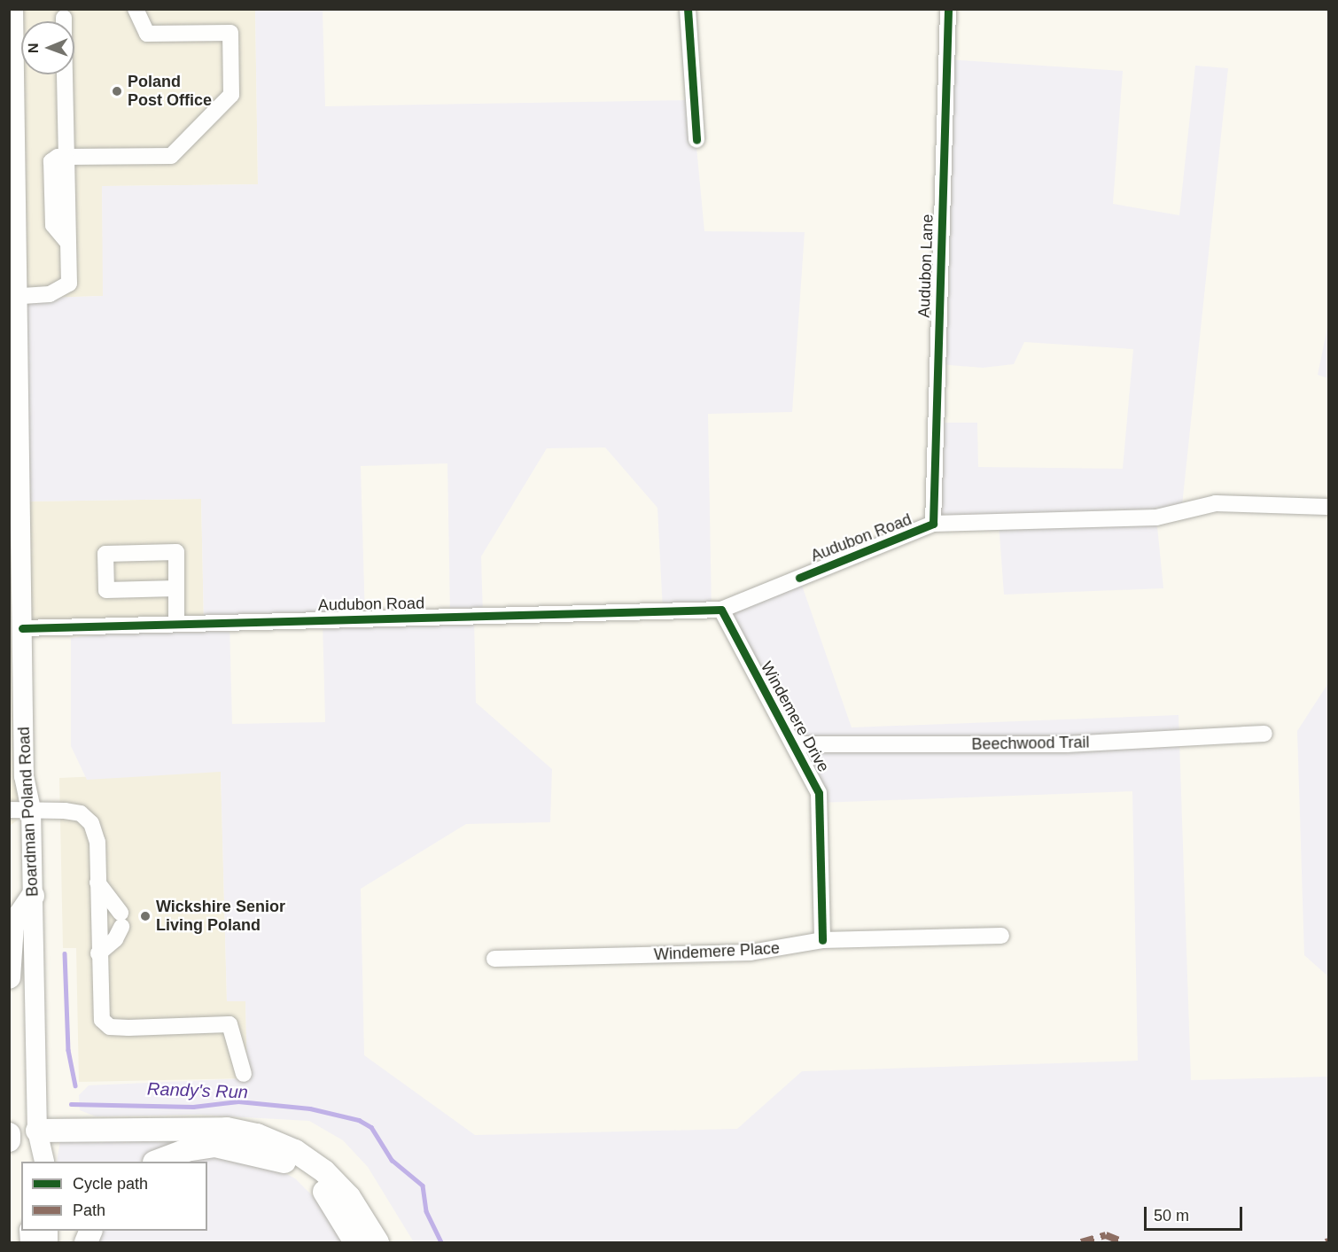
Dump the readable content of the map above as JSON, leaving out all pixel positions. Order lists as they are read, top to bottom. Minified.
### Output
{"streets":{"main road":["Boardman Poland Road"],"street":["Audubon Lane","Audubon Road","Windemere Drive","Beechwood Trail","Windemere Place"]},"crossings":[["Audubon Lane","Audubon Road"],["Audubon Road","Windemere Drive"],["Audubon Road","Boardman Poland Road"],["Windemere Drive","Beechwood Trail"],["Windemere Drive","Windemere Place"]],"water":["Randy's Run"],"places":["Poland Post Office","Wickshire Senior Living Poland"],"legend":["Cycle path","Path"],"scale_bar":"50 m","north":"left"}
